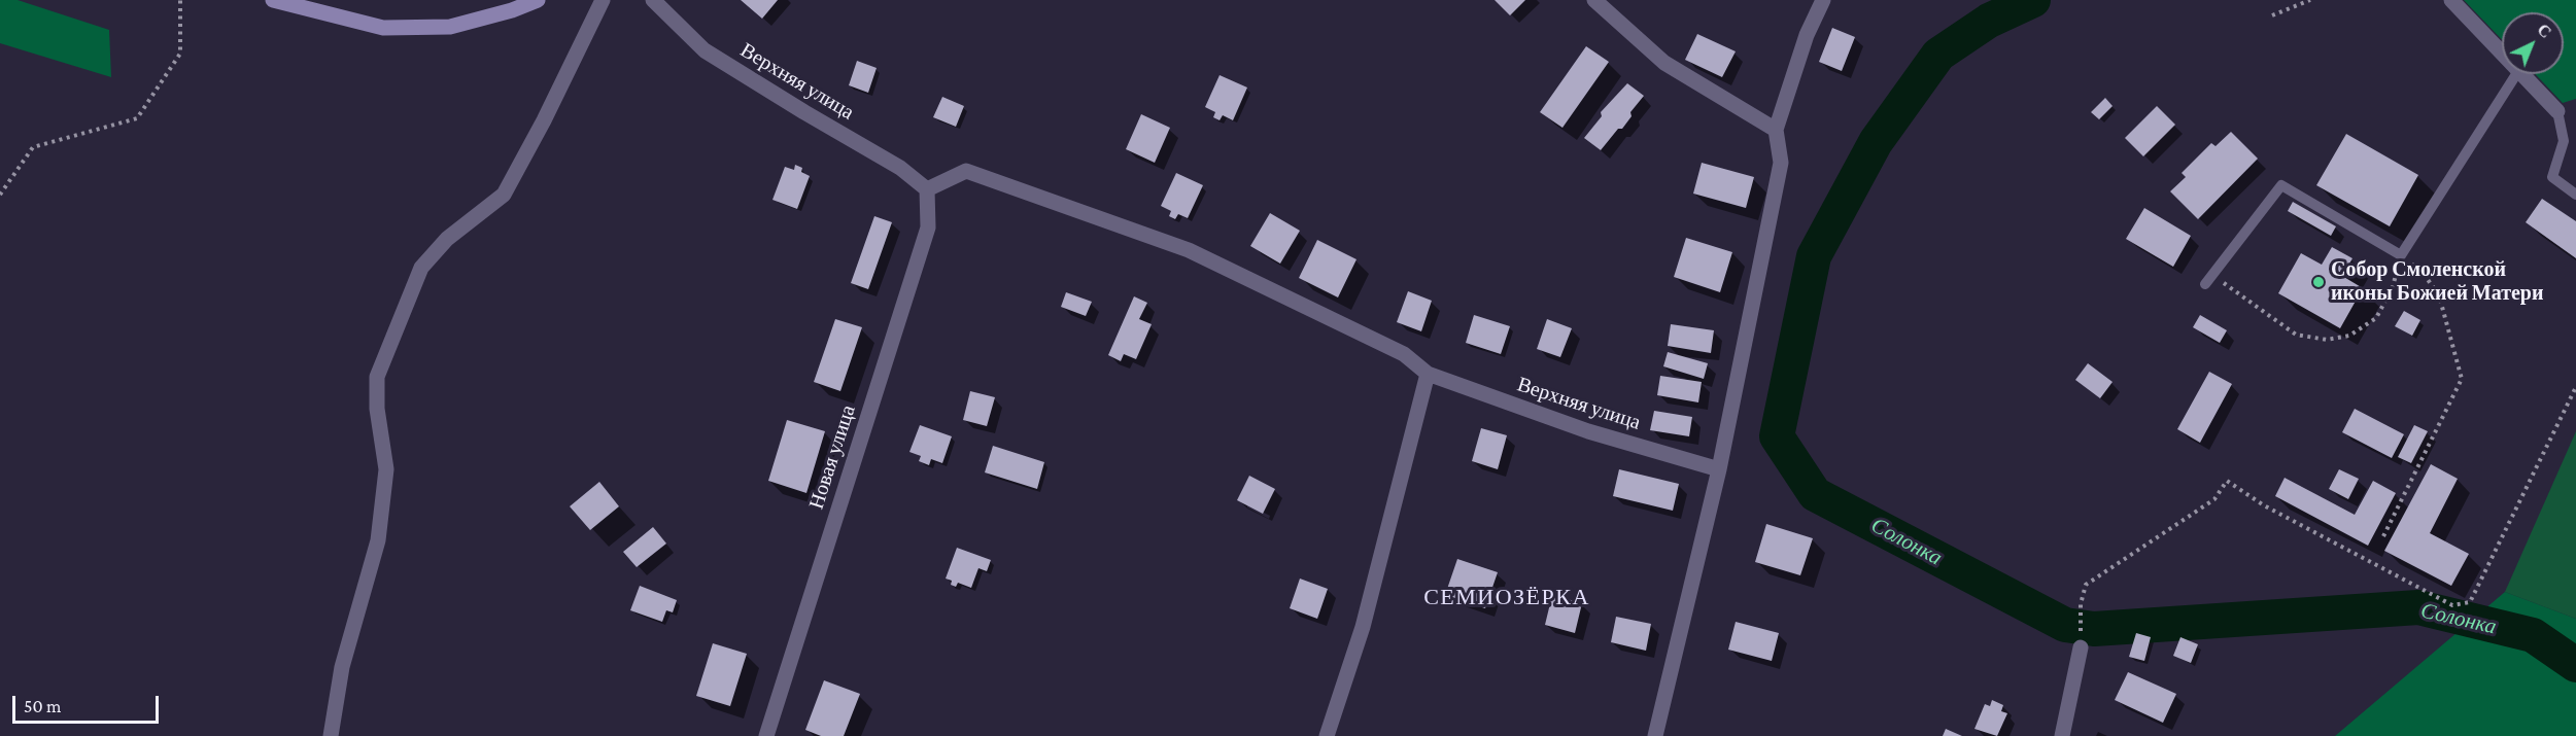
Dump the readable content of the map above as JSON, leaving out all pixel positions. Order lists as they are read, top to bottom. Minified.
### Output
{"streets":{"street":["Верхняя улица","Новая улица"]},"crossings":[["Верхняя улица","Новая улица"]],"districts":["СЕМИОЗЁРКА"],"water":["Солонка"],"places":["Собор Смоленской иконы Божией Матери"],"scale_bar":"50 m","north":"top right"}
